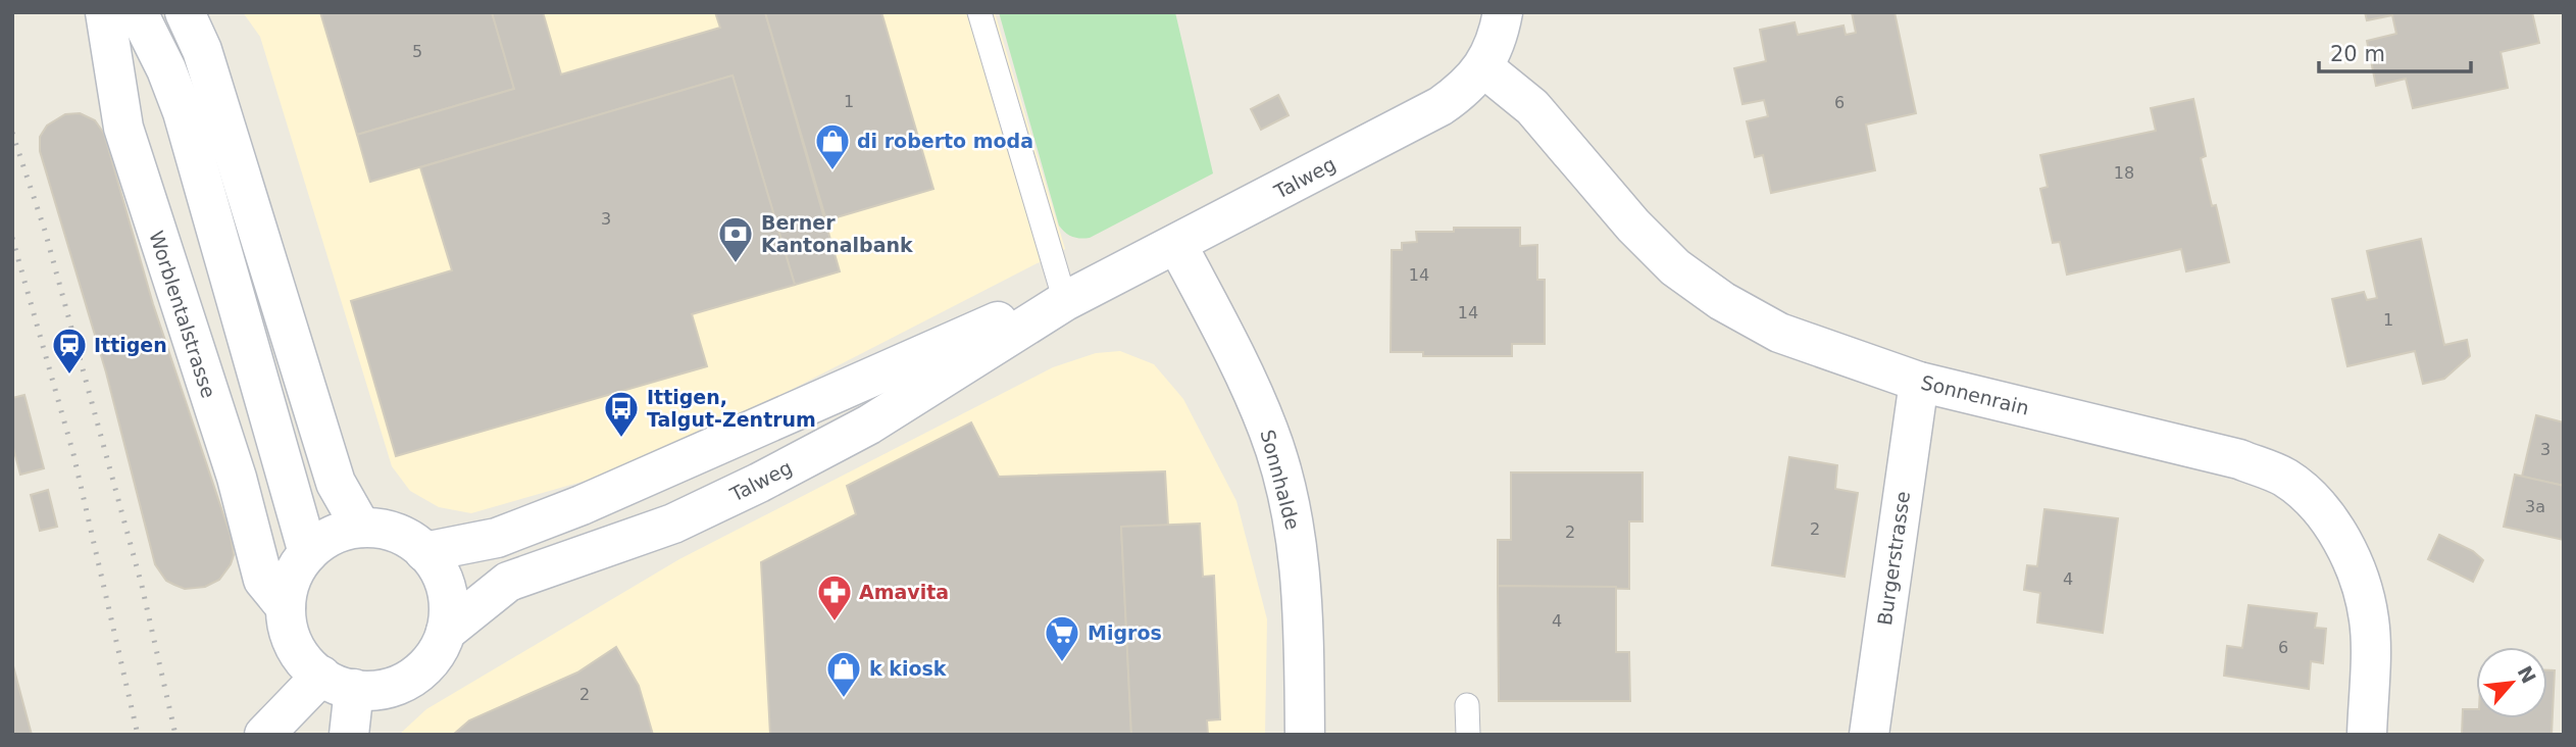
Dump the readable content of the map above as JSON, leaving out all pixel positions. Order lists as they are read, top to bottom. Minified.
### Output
{"streets":{"street":["Talweg","Worblentalstrasse","Sonnenrain","Sonnhalde","Burgerstrasse"]},"crossings":[["Talweg","Worblentalstrasse"],["Talweg","Sonnenrain"],["Talweg","Sonnhalde"],["Sonnenrain","Burgerstrasse"]],"places":{"shop":["di roberto moda","k kiosk"],"bank":["Berner Kantonalbank"],"station":["Ittigen"],"bus stop":["Ittigen, Talgut-Zentrum"],"pharmacy":["Amavita"],"supermarket":["Migros"]},"house_numbers":["5","1","6","18","3","14","14","1","3","3a","2","2","4","4","6","2"],"scale_bar":"20 m","north":"top right"}
